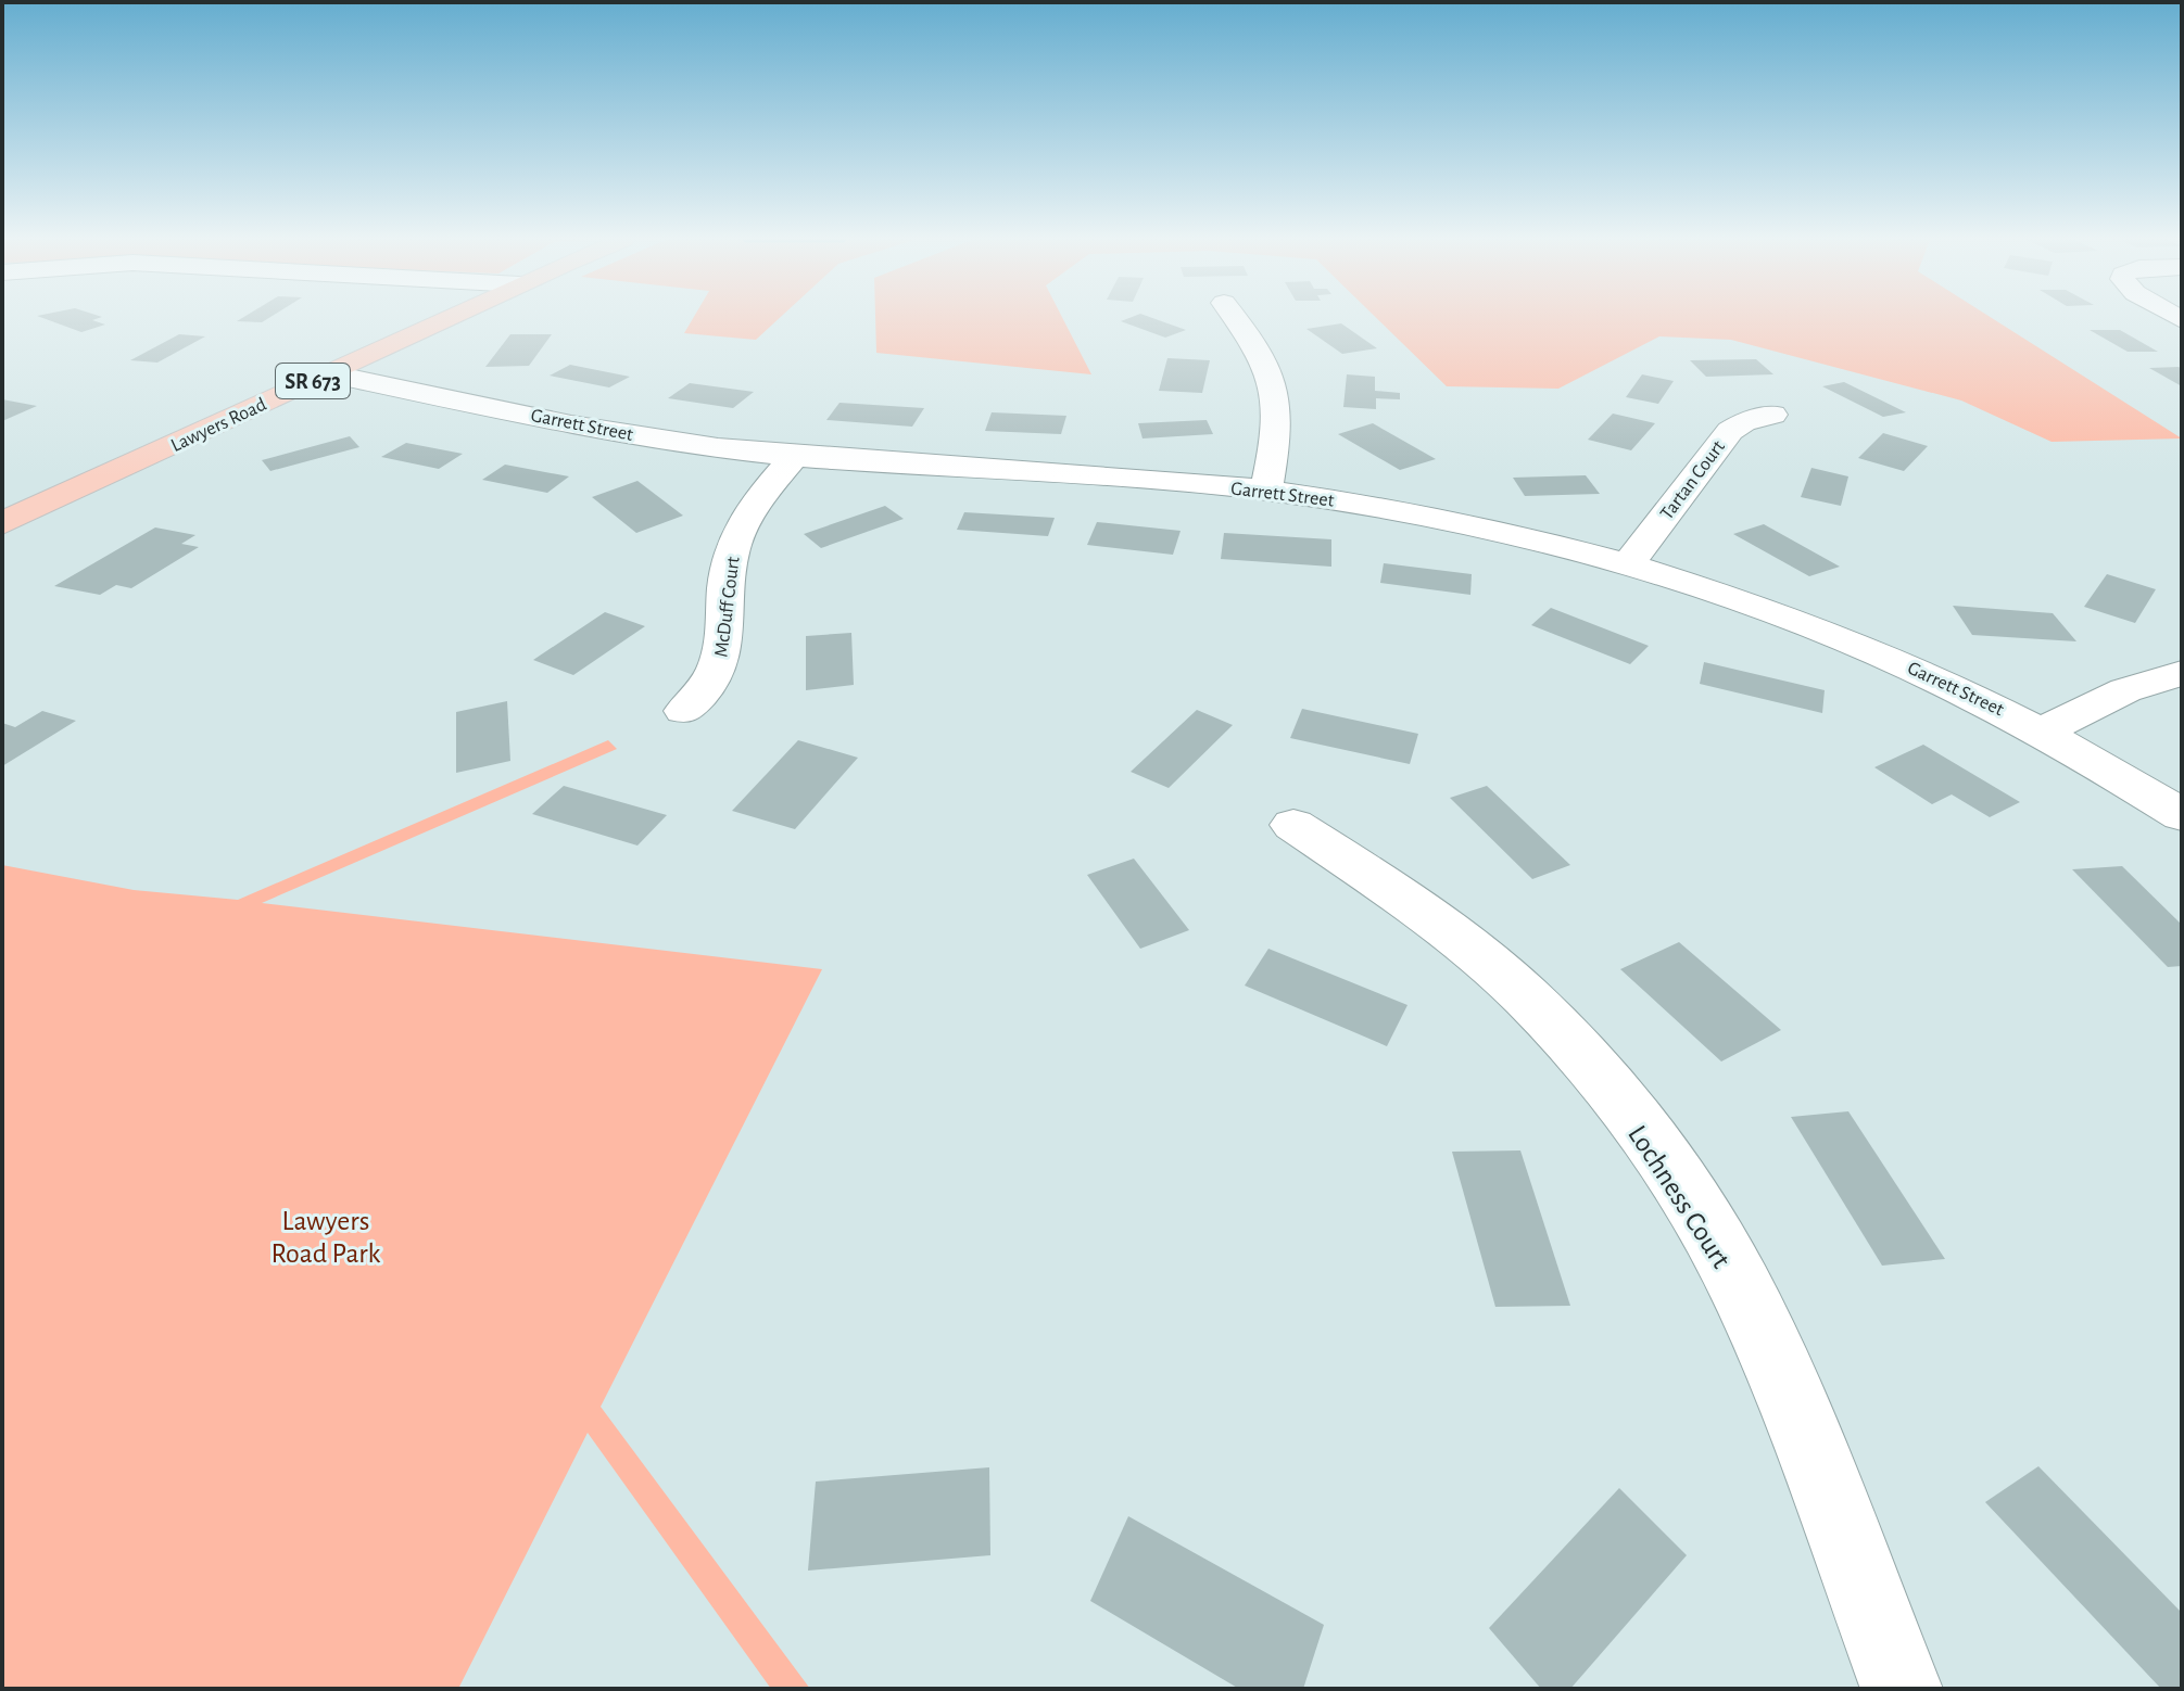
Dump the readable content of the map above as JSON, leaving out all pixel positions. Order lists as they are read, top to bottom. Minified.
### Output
{"streets":{"main road":["SR 673","Lawyers Road"],"street":["Garrett Street","Tartan Court","McDuff Court","Lochness Court"]},"crossings":[["Lawyers Road","Garrett Street"],["Garrett Street","Tartan Court"],["Garrett Street","McDuff Court"]],"parks":["Lawyers Road Park"]}
